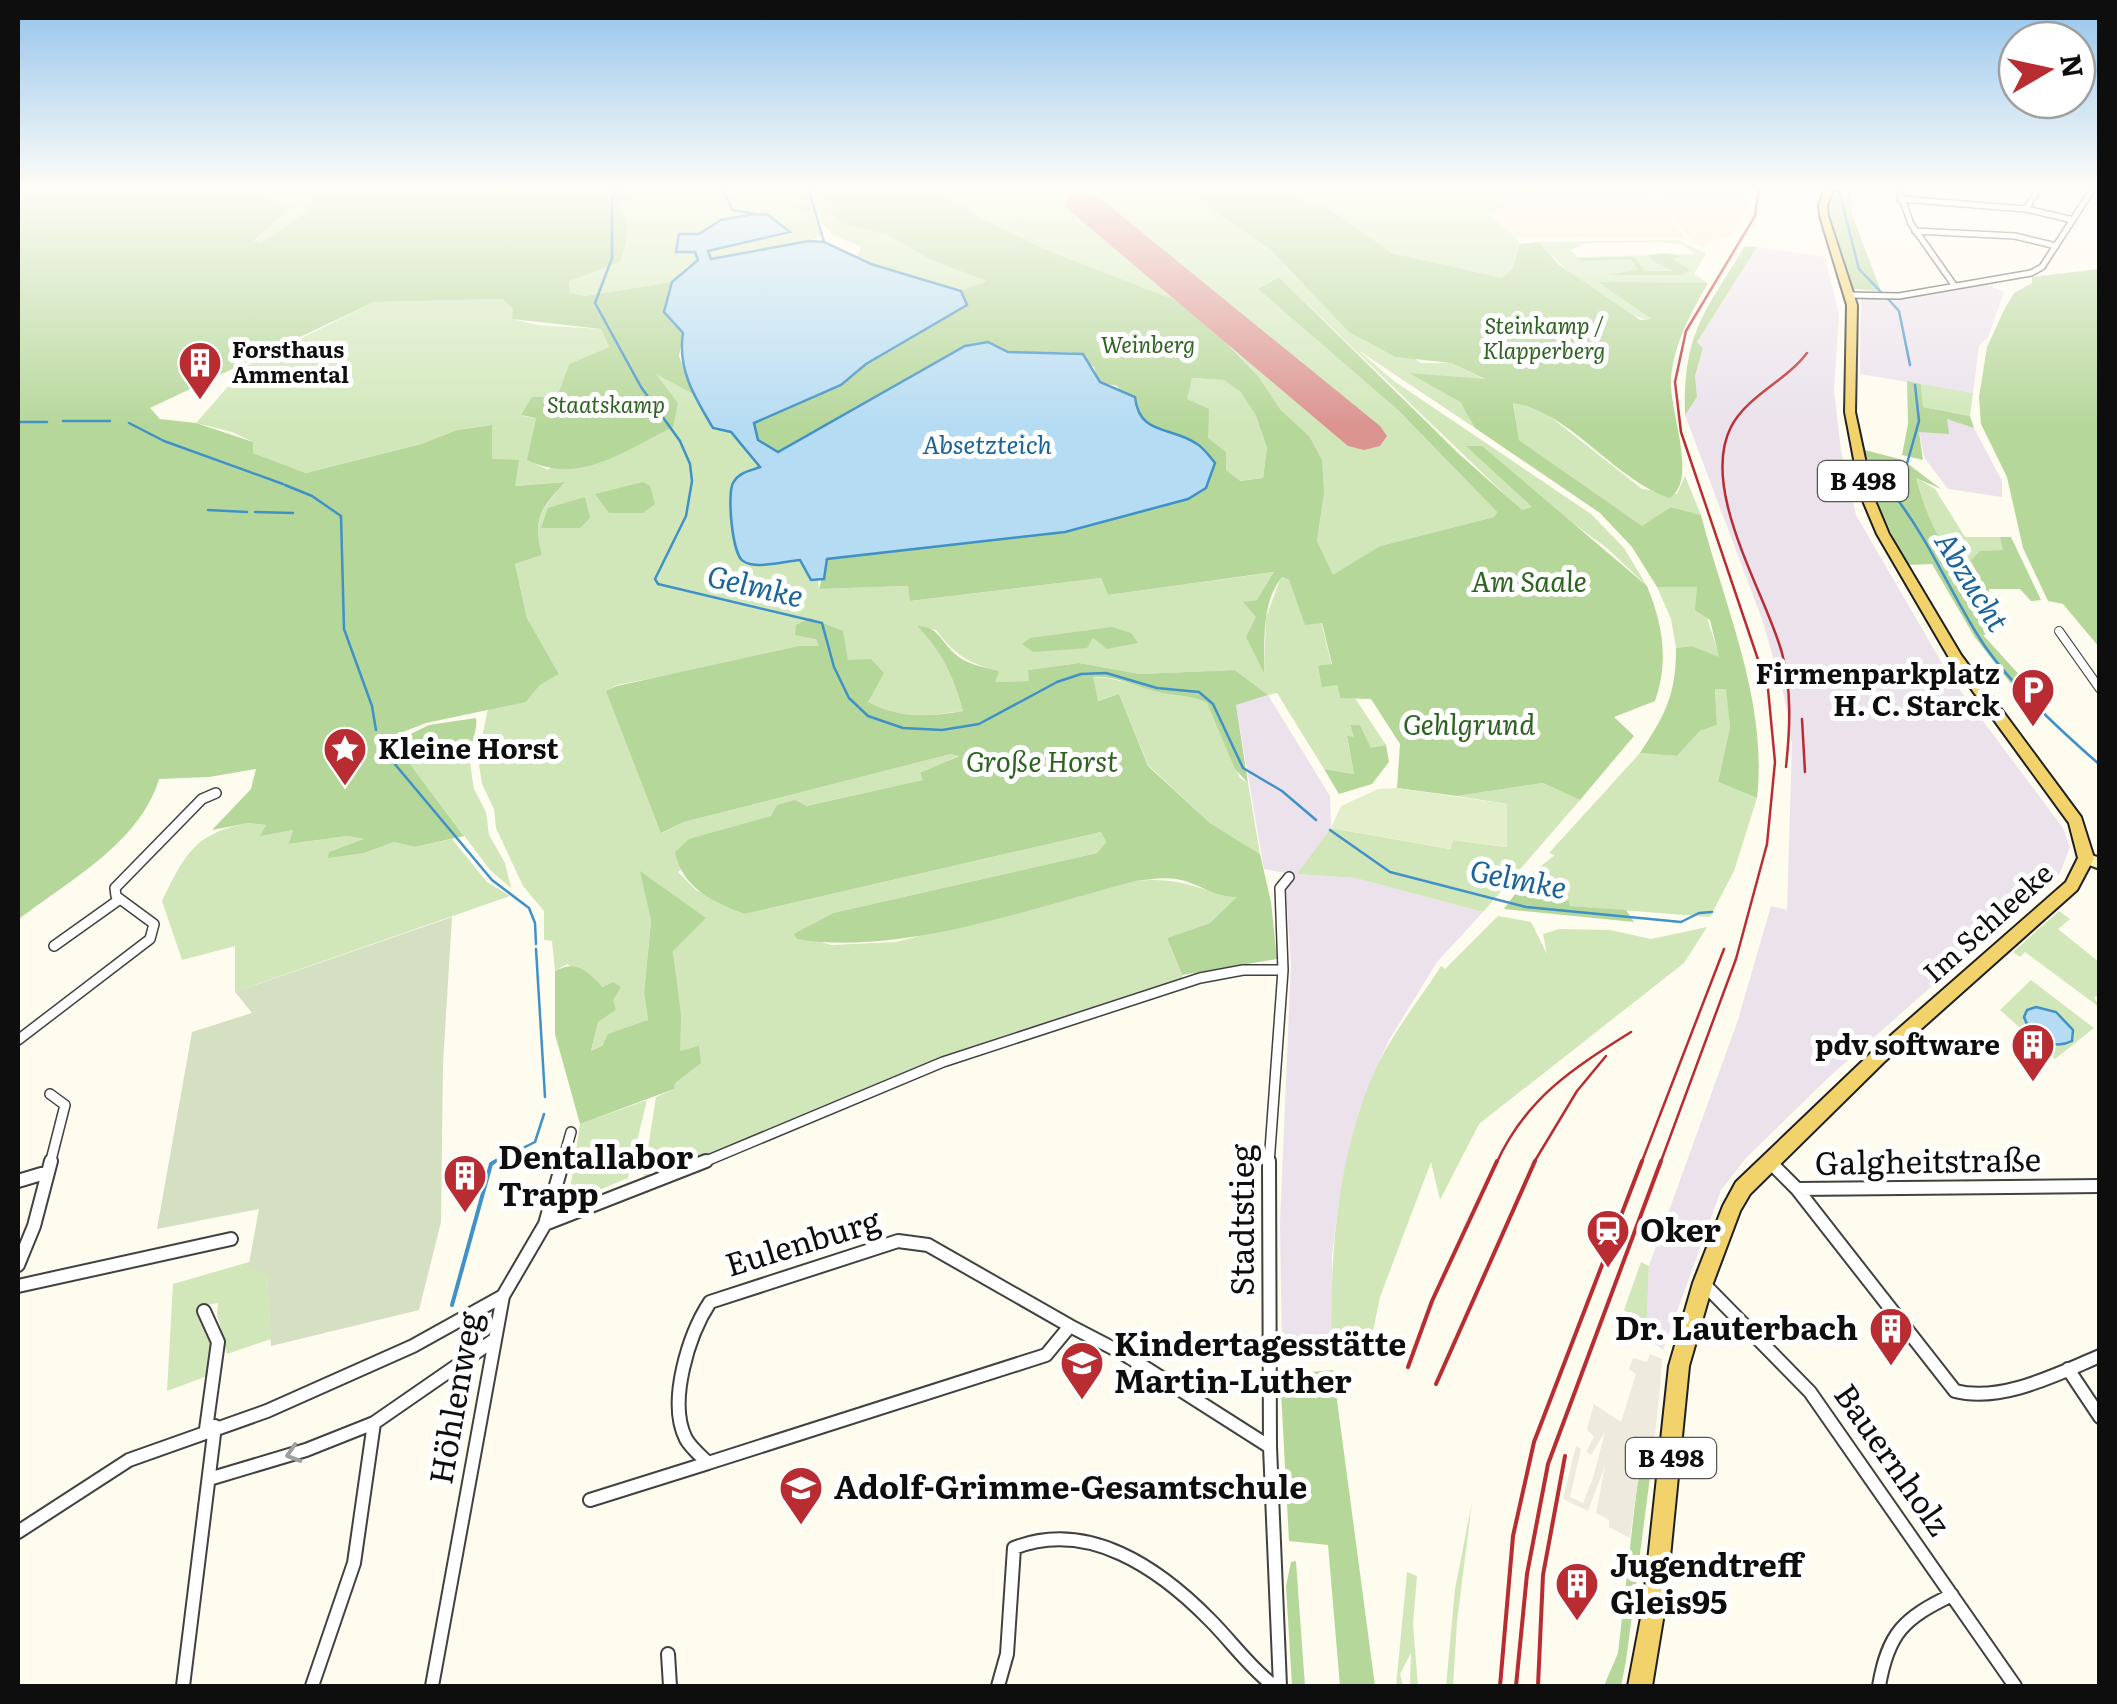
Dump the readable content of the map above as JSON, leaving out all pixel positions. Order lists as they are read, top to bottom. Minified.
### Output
{"streets":{"main road":["B 498","Im Schleeke"],"street":["Galgheitstraße","Stadtstieg","Eulenburg","Höhlenweg","Bauernholz"]},"crossings":[["B 498","Im Schleeke"],["B 498","Galgheitstraße"],["B 498","Bauernholz"],["Im Schleeke","Galgheitstraße"],["Stadtstieg","Eulenburg"]],"water":["Absetzteich","Abzucht","Gelmke"],"parks":["Steinkamp / Klapperberg","Weinberg","Staatskamp","Am Saale","Gehlgrund","Große Horst"],"places":{"building":["Forsthaus Ammental","pdv software","Dentallabor Trapp","Dr. Lauterbach","Jugendtreff Gleis95"],"parking":["Firmenparkplatz H. C. Starck"],"place":["Kleine Horst"],"station":["Oker"],"school or university":["Kindertagesstätte Martin-Luther","Adolf-Grimme-Gesamtschule"]},"north":"right"}
